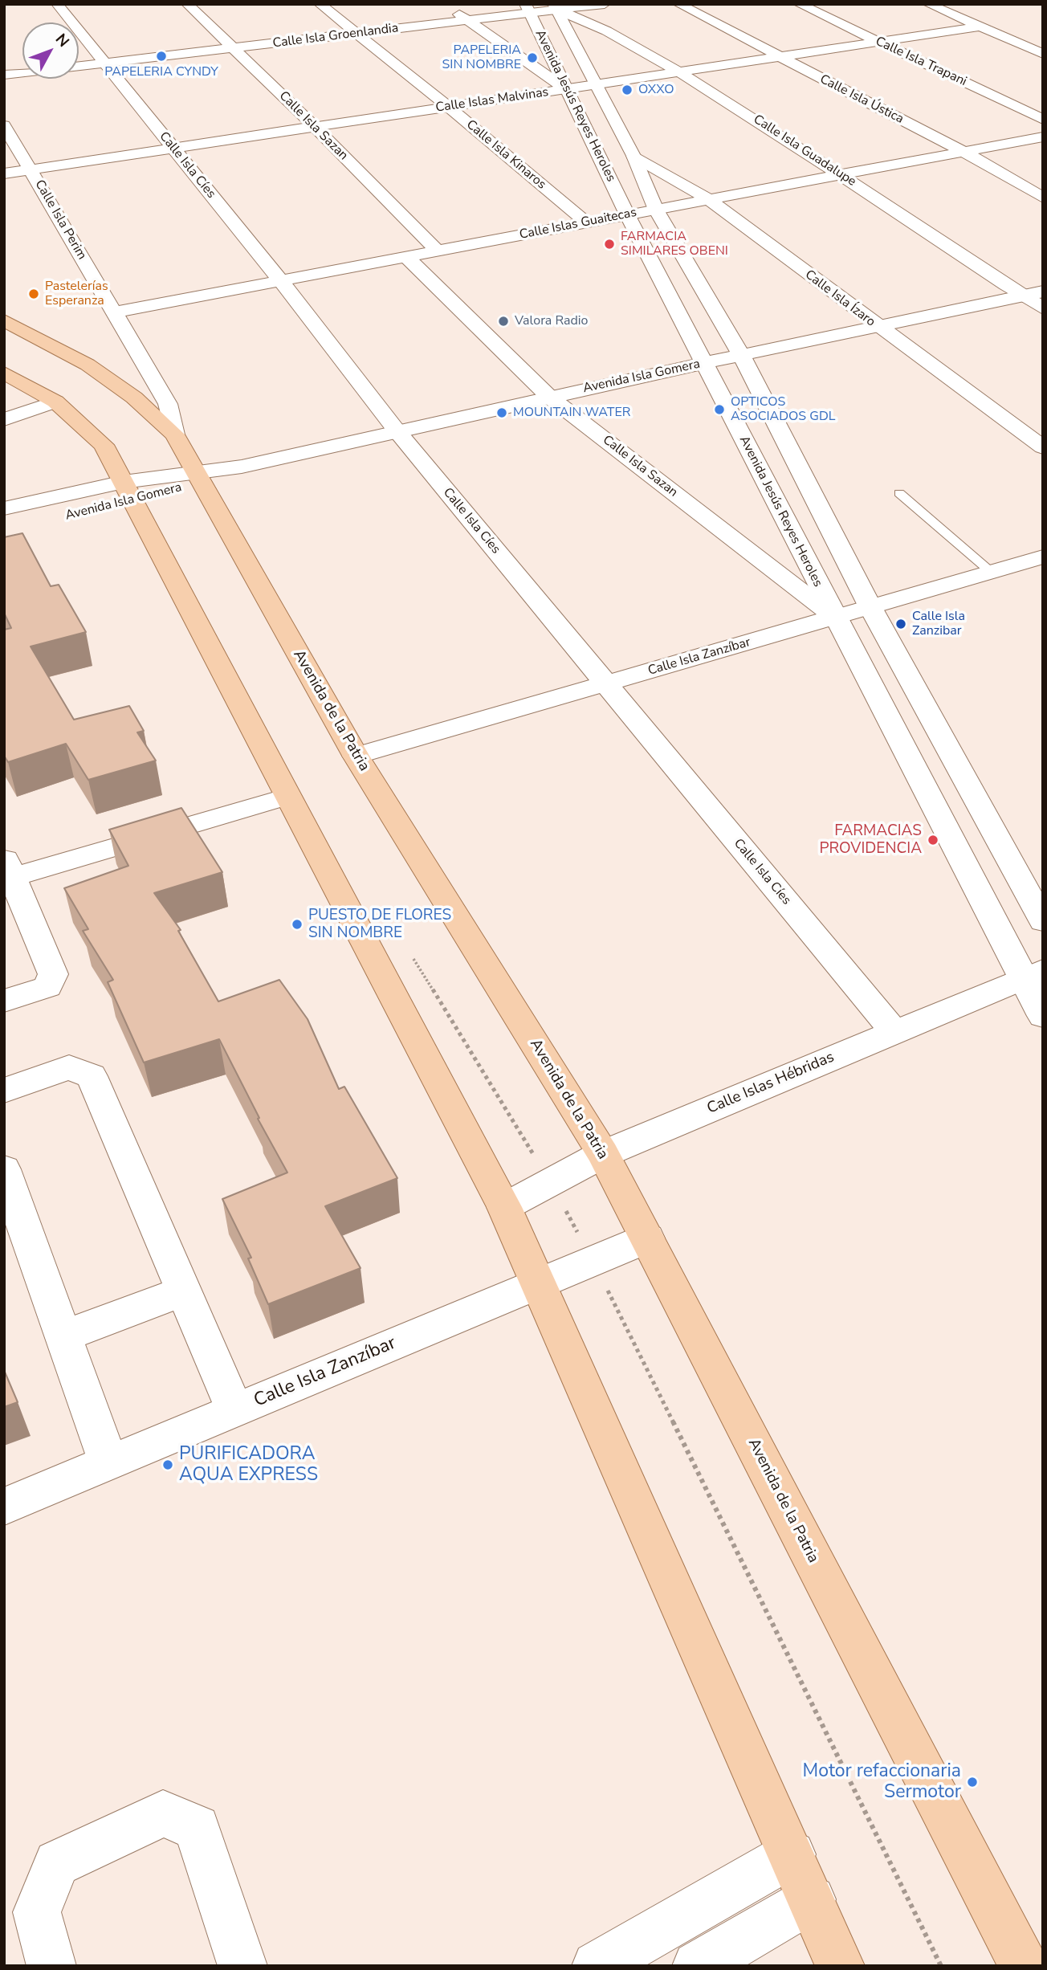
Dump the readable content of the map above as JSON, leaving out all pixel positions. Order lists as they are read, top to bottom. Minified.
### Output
{"streets":{"main road":["Avenida de la Patria"],"street":["Calle Isla Groenlandia","Calle Isla Trapani","Calle Isla Ústica","Calle Islas Malvinas","Avenida Jesús Reyes Heroles","Calle Isla Sazan","Calle Isla Guadalupe","Calle Isla Kinaros","Calle Isla Cíes","Calle Isla Perim","Calle Islas Guaitecas","Calle Isla Ízaro","Avenida Isla Gomera","Calle Isla Zanzíbar","Calle Islas Hébridas"]},"crossings":[["Calle Isla Groenlandia","Avenida Jesús Reyes Heroles"],["Calle Isla Groenlandia","Calle Isla Sazan"],["Calle Isla Groenlandia","Calle Isla Guadalupe"],["Calle Isla Groenlandia","Calle Isla Kinaros"],["Calle Isla Groenlandia","Calle Isla Cíes"],["Calle Isla Trapani","Calle Islas Malvinas"],["Calle Isla Ústica","Calle Islas Malvinas"],["Calle Isla Ústica","Calle Islas Guaitecas"],["Calle Islas Malvinas","Avenida Jesús Reyes Heroles"],["Calle Islas Malvinas","Calle Isla Sazan"],["Calle Islas Malvinas","Calle Isla Guadalupe"],["Calle Islas Malvinas","Calle Isla Kinaros"],["Calle Islas Malvinas","Calle Isla Cíes"],["Calle Islas Malvinas","Calle Isla Perim"],["Avenida Jesús Reyes Heroles","Calle Isla Sazan"],["Avenida Jesús Reyes Heroles","Calle Isla Guadalupe"],["Avenida Jesús Reyes Heroles","Calle Islas Guaitecas"],["Avenida Jesús Reyes Heroles","Calle Isla Ízaro"],["Avenida Jesús Reyes Heroles","Avenida Isla Gomera"],["Avenida Jesús Reyes Heroles","Calle Isla Zanzíbar"],["Avenida Jesús Reyes Heroles","Calle Islas Hébridas"],["Calle Isla Sazan","Calle Islas Guaitecas"],["Calle Isla Sazan","Avenida Isla Gomera"],["Calle Isla Sazan","Calle Isla Zanzíbar"],["Calle Isla Guadalupe","Calle Islas Guaitecas"],["Calle Isla Guadalupe","Avenida Isla Gomera"],["Calle Isla Kinaros","Calle Islas Guaitecas"],["Calle Isla Cíes","Calle Islas Guaitecas"],["Calle Isla Cíes","Avenida Isla Gomera"],["Calle Isla Cíes","Calle Isla Zanzíbar"],["Calle Isla Cíes","Calle Islas Hébridas"],["Calle Isla Perim","Calle Islas Guaitecas"],["Calle Isla Perim","Avenida de la Patria"],["Calle Islas Guaitecas","Calle Isla Ízaro"],["Calle Isla Ízaro","Avenida Isla Gomera"],["Avenida Isla Gomera","Avenida de la Patria"],["Calle Isla Zanzíbar","Avenida de la Patria"],["Avenida de la Patria","Calle Islas Hébridas"]],"places":["PAPELERIA CYNDY","PAPELERIA SIN NOMBRE","OXXO","FARMACIA SIMILARES OBENI","Pastelerías Esperanza","Valora Radio","OPTICOS ASOCIADOS GDL","MOUNTAIN WATER","Calle Isla Zanzibar","FARMACIAS PROVIDENCIA","PUESTO DE FLORES SIN NOMBRE","PURIFICADORA AQUA EXPRESS","Motor refaccionaria Sermotor"],"north":"top right"}
